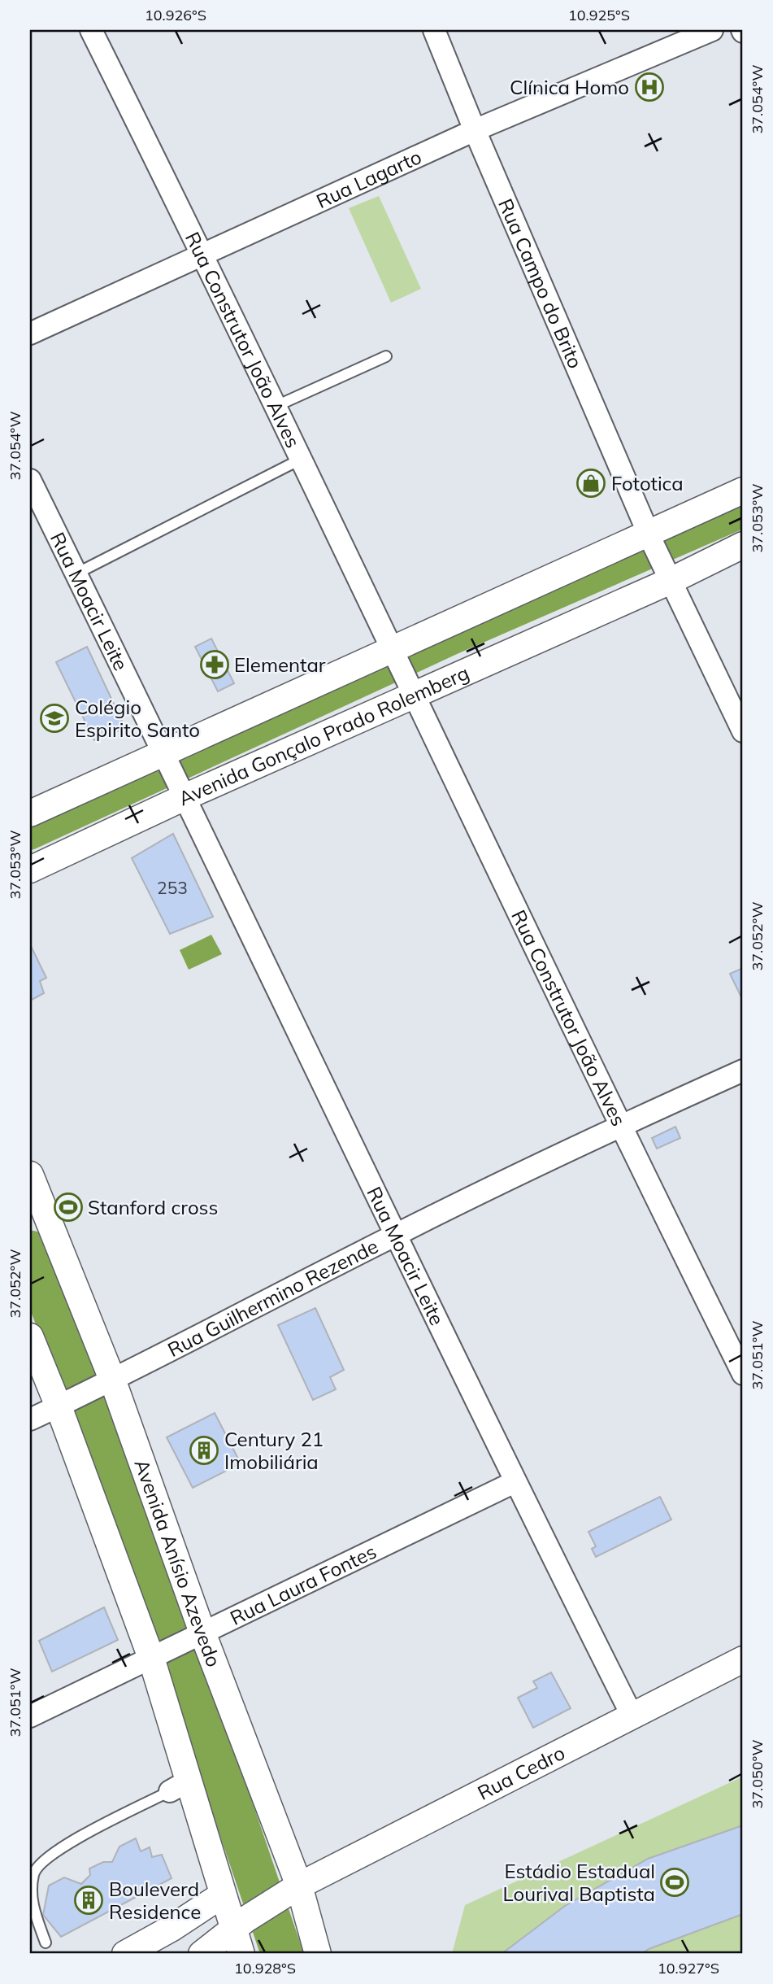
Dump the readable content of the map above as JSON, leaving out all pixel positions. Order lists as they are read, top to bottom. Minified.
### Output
{"streets":{"street":["Rua Lagarto","Rua Campo do Brito","Rua Construtor João Alves","Rua Moacir Leite","Avenida Gonçalo Prado Rolemberg","Rua Guilhermino Rezende","Avenida Anísio Azevedo","Rua Laura Fontes","Rua Cedro"]},"crossings":[["Rua Lagarto","Rua Campo do Brito"],["Rua Lagarto","Rua Construtor João Alves"],["Rua Campo do Brito","Avenida Gonçalo Prado Rolemberg"],["Rua Construtor João Alves","Avenida Gonçalo Prado Rolemberg"],["Rua Construtor João Alves","Rua Guilhermino Rezende"],["Rua Moacir Leite","Avenida Gonçalo Prado Rolemberg"],["Rua Moacir Leite","Rua Guilhermino Rezende"],["Rua Moacir Leite","Rua Laura Fontes"],["Rua Moacir Leite","Rua Cedro"],["Rua Guilhermino Rezende","Avenida Anísio Azevedo"],["Avenida Anísio Azevedo","Rua Laura Fontes"],["Avenida Anísio Azevedo","Rua Cedro"]],"places":{"hospital":["Clínica Homo"],"shop":["Fototica"],"pharmacy":["Elementar"],"school or university":["Colégio Espirito Santo"],"sports":["Stanford cross","Estádio Estadual Lourival Baptista"],"building":["Century 21 Imobiliária","Bouleverd Residence"]},"house_numbers":["253"],"coordinates":["10.926°S","10.925°S","37.054°W","37.053°W","37.052°W","37.051°W","37.050°W","10.928°S","10.927°S"]}
